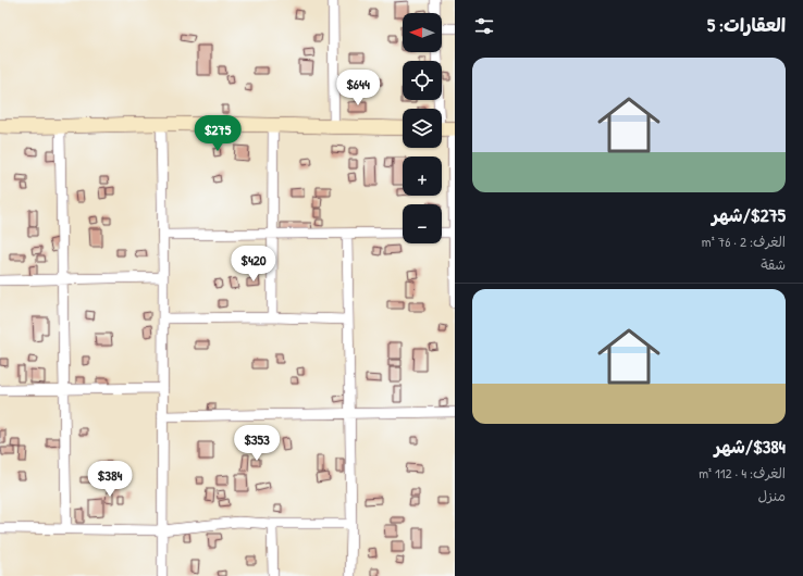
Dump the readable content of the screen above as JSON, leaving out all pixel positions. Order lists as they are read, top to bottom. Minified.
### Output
{"north":"left","page":{"heading":"العقارات: 5","map_buttons":["+","−"],"list":[{"name":"$275/شهر","note":"الغرف: 2 · 76 m² · شقة"},{"name":"$384/شهر","note":"الغرف: 4 · 112 m² · منزل"}],"price":["$644","$275","$420","$353","$384"]}}
